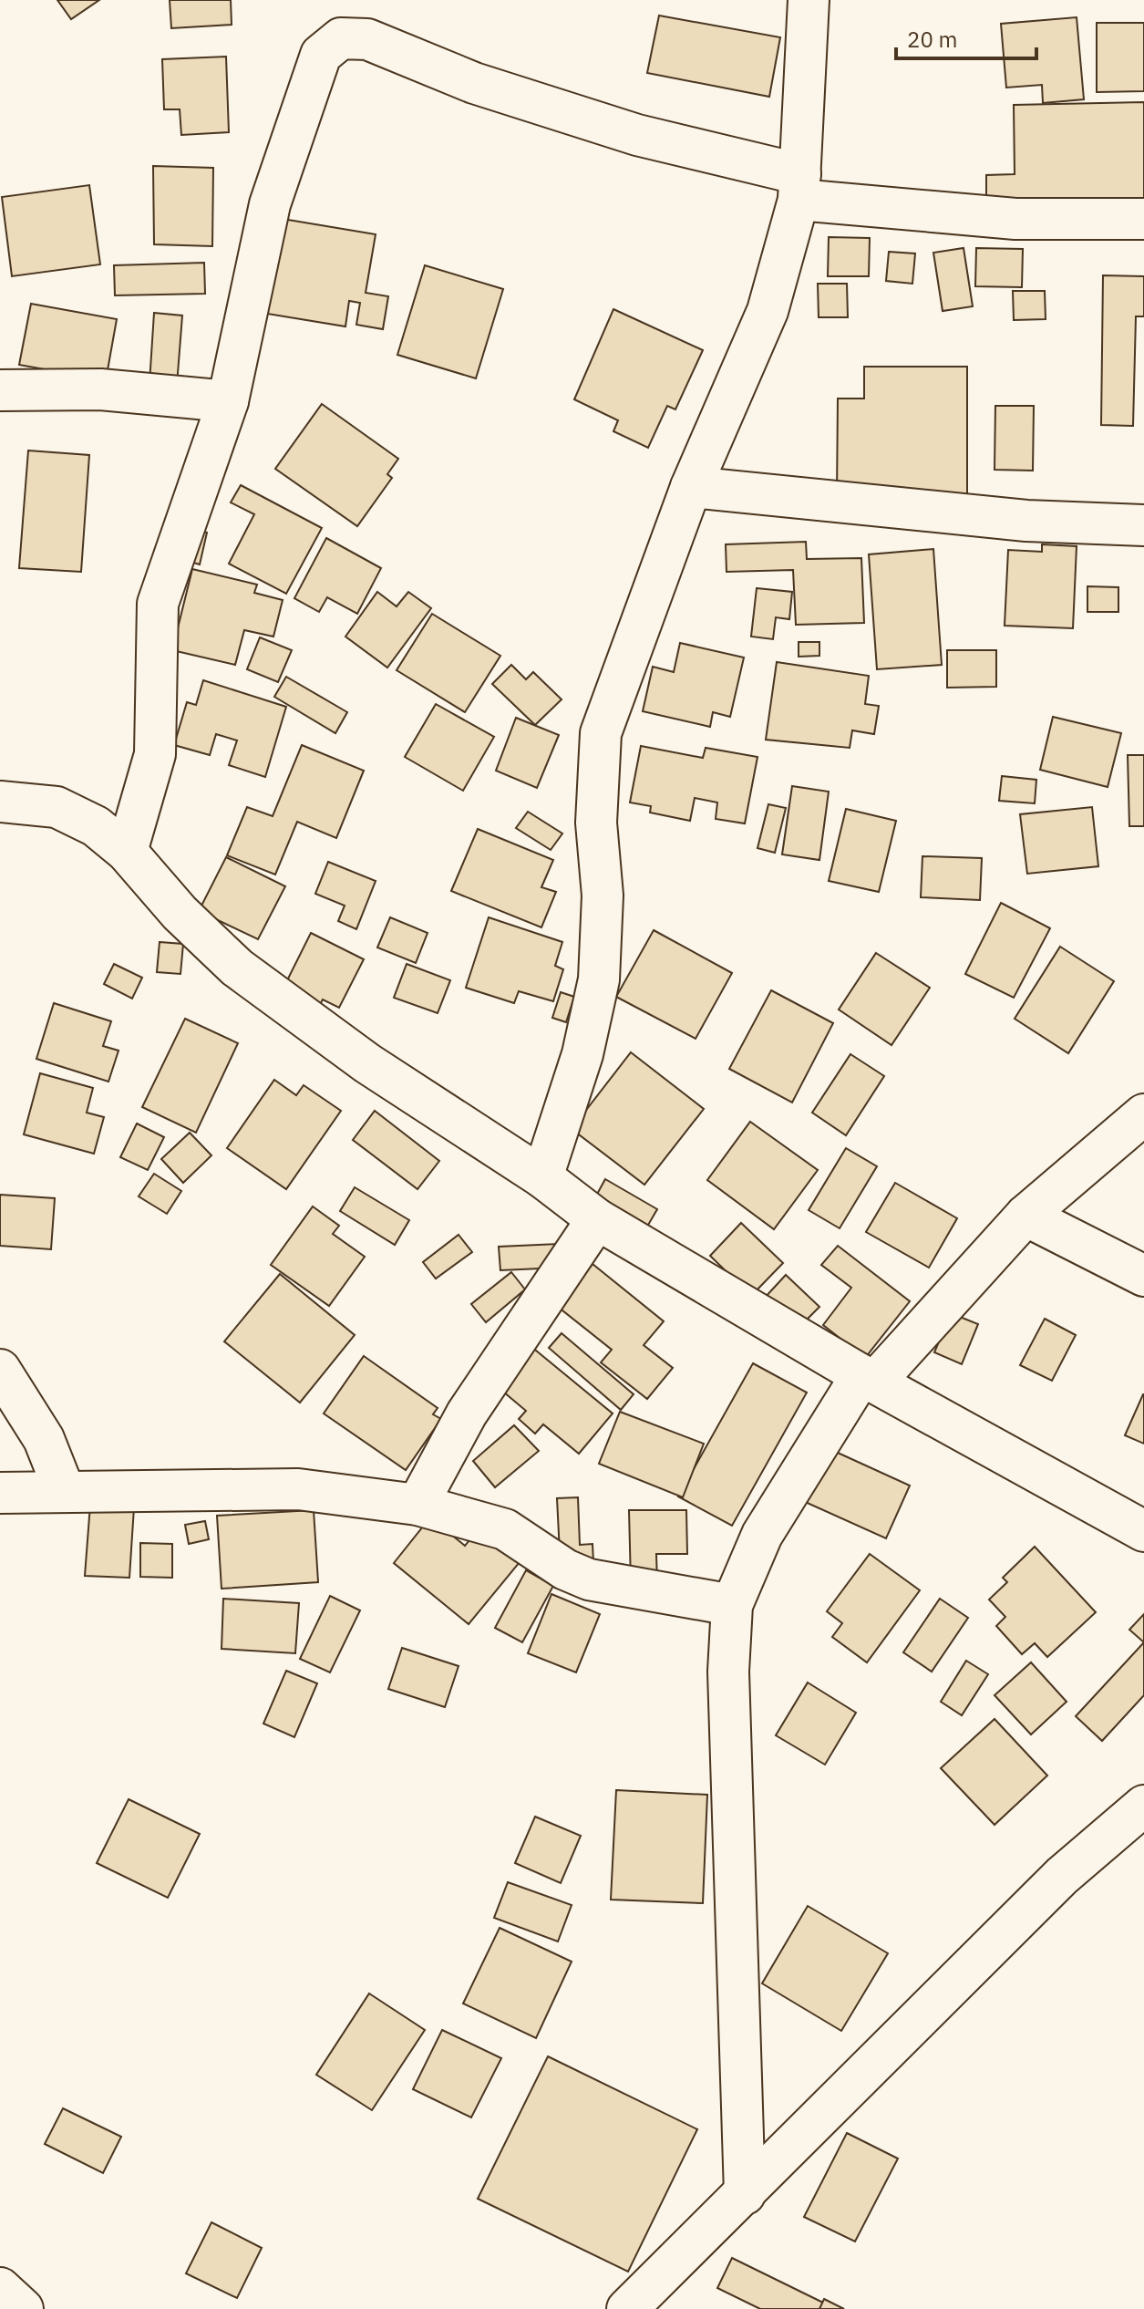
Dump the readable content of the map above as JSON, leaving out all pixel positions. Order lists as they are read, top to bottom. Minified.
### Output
{"scale_bar":"20 m"}
